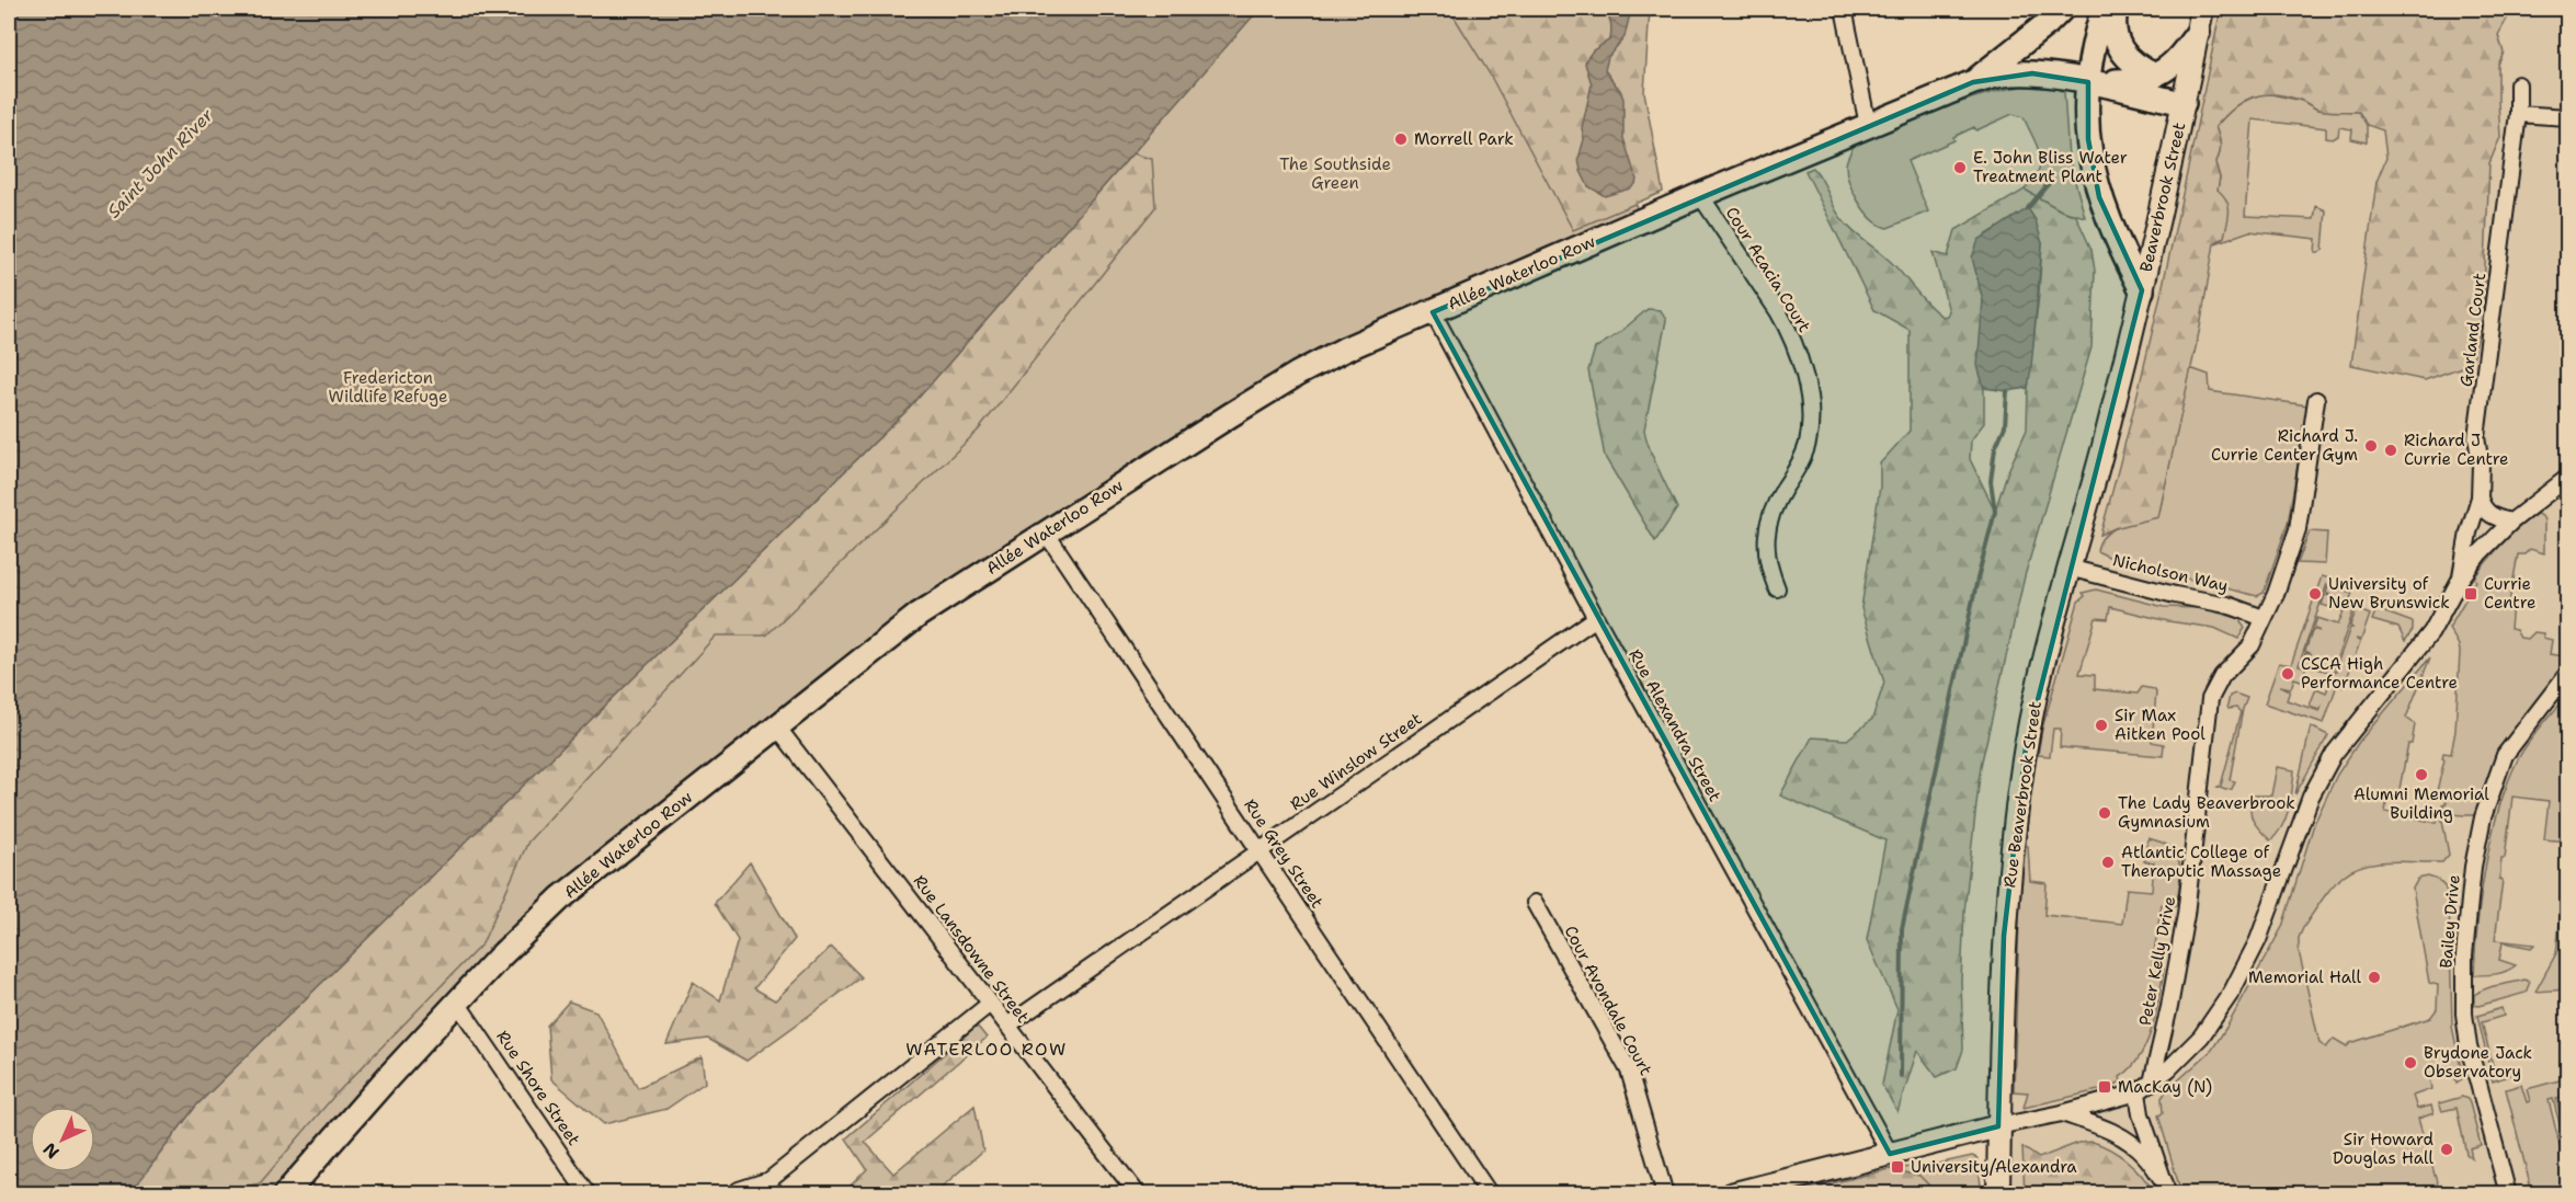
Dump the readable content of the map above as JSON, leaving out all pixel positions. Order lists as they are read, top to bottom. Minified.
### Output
{"streets":{"main road":["Allée Waterloo Row"],"street":["Beaverbrook Street","Cour Acacia Court","Garland Court","Nicholson Way","Rue Alexandra Street","Rue Winslow Street","Rue Beaverbrook Street","Rue Grey Street","Bailey Drive","Rue Lansdowne Street","Peter Kelly Drive","Cour Avondale Court","Rue Shore Street"]},"crossings":[["Beaverbrook Street","Rue Beaverbrook Street"],["Cour Acacia Court","Allée Waterloo Row"],["Allée Waterloo Row","Rue Alexandra Street"],["Allée Waterloo Row","Rue Grey Street"],["Allée Waterloo Row","Rue Lansdowne Street"],["Allée Waterloo Row","Rue Shore Street"],["Nicholson Way","Rue Beaverbrook Street"],["Nicholson Way","Peter Kelly Drive"],["Rue Alexandra Street","Rue Winslow Street"],["Rue Winslow Street","Rue Grey Street"],["Rue Winslow Street","Rue Lansdowne Street"]],"districts":["WATERLOO ROW"],"water":["Saint John River"],"parks":["The Southside Green","Fredericton Wildlife Refuge"],"places":{"other":["Morrell Park","E. John Bliss Water Treatment Plant","Richard J. Currie Center Gym","Richard J Currie Centre","University of New Brunswick","CSCA High Performance Centre","Sir Max Aitken Pool","Alumni Memorial Building","The Lady Beaverbrook Gymnasium","Atlantic College of Theraputic Massage","Memorial Hall","Brydone Jack Observatory","Sir Howard Douglas Hall"],"transit":["Currie Centre","MacKay (N)","University/Alexandra"]},"north":"bottom left"}
